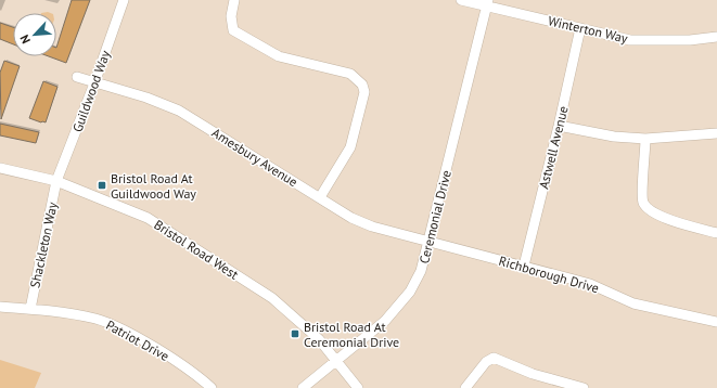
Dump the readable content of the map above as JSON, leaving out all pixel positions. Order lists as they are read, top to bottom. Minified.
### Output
{"streets":{"street":["Winterton Way","Guildwood Way","Astwell Avenue","Amesbury Avenue","Ceremonial Drive","Shackleton Way","Bristol Road West","Richborough Drive","Patriot Drive"]},"crossings":[["Winterton Way","Astwell Avenue"],["Winterton Way","Ceremonial Drive"],["Guildwood Way","Amesbury Avenue"],["Guildwood Way","Shackleton Way"],["Guildwood Way","Bristol Road West"],["Astwell Avenue","Richborough Drive"],["Amesbury Avenue","Ceremonial Drive"],["Amesbury Avenue","Richborough Drive"],["Ceremonial Drive","Bristol Road West"],["Ceremonial Drive","Richborough Drive"],["Shackleton Way","Bristol Road West"],["Shackleton Way","Patriot Drive"]],"places":{"transit":["Bristol Road At Guildwood Way","Bristol Road At Ceremonial Drive"]},"north":"bottom left"}
